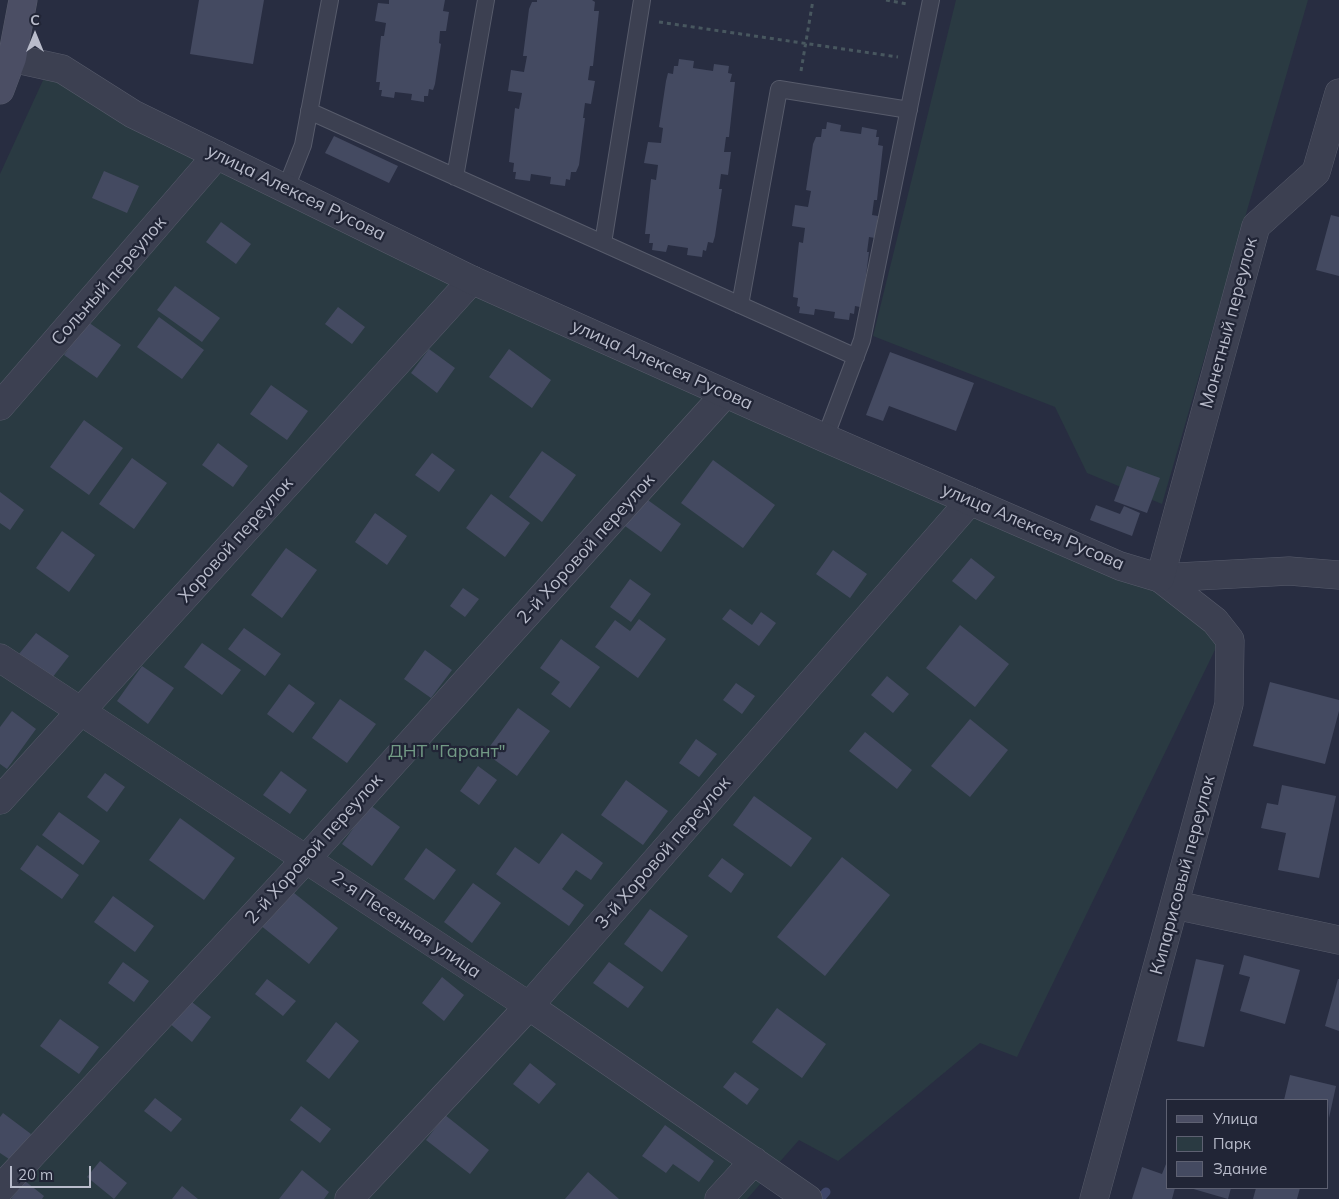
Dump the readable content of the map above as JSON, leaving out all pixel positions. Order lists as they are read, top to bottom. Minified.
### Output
{"streets":{"street":["улица Алексея Русова","Сольный переулок","Монетный переулок","Хоровой переулок","2-й Хоровой переулок","3-й Хоровой переулок","Кипарисовый переулок","2-я Песенная улица"]},"crossings":[["улица Алексея Русова","Сольный переулок"],["улица Алексея Русова","Монетный переулок"],["улица Алексея Русова","Хоровой переулок"],["улица Алексея Русова","2-й Хоровой переулок"],["улица Алексея Русова","3-й Хоровой переулок"],["улица Алексея Русова","Кипарисовый переулок"],["Монетный переулок","Кипарисовый переулок"],["Хоровой переулок","2-я Песенная улица"],["2-й Хоровой переулок","2-я Песенная улица"],["3-й Хоровой переулок","2-я Песенная улица"]],"parks":["ДНТ \"Гарант\""],"legend":["Улица","Парк","Здание"],"scale_bar":"20 m","north":"top"}
